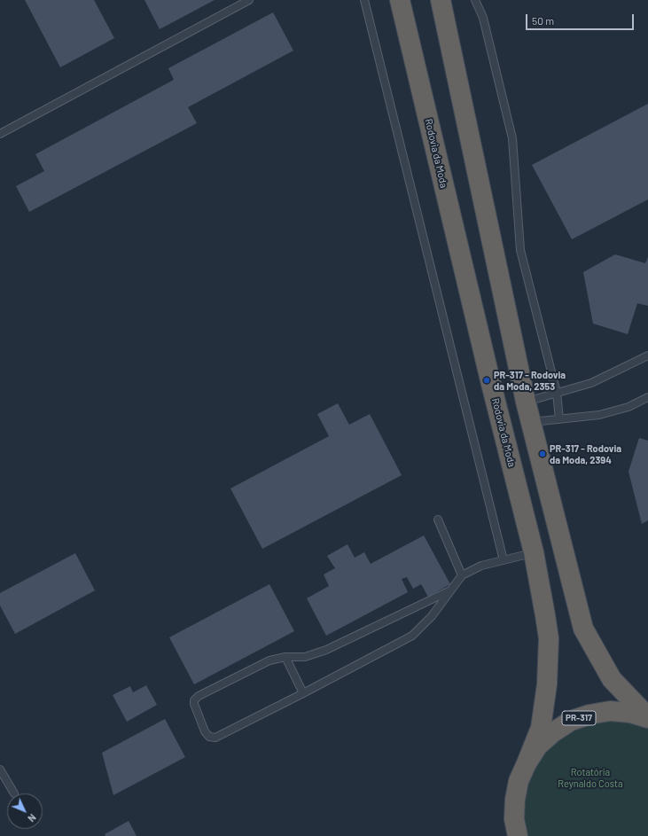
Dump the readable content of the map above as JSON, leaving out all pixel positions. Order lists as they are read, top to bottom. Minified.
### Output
{"streets":{"highway":["Rodovia da Moda","PR-317"]},"crossings":[["Rodovia da Moda","PR-317"]],"parks":["Rotatória Reynaldo Costa"],"places":["PR-317 - Rodovia da Moda, 2353","PR-317 - Rodovia da Moda, 2394"],"scale_bar":"50 m","north":"bottom right"}
